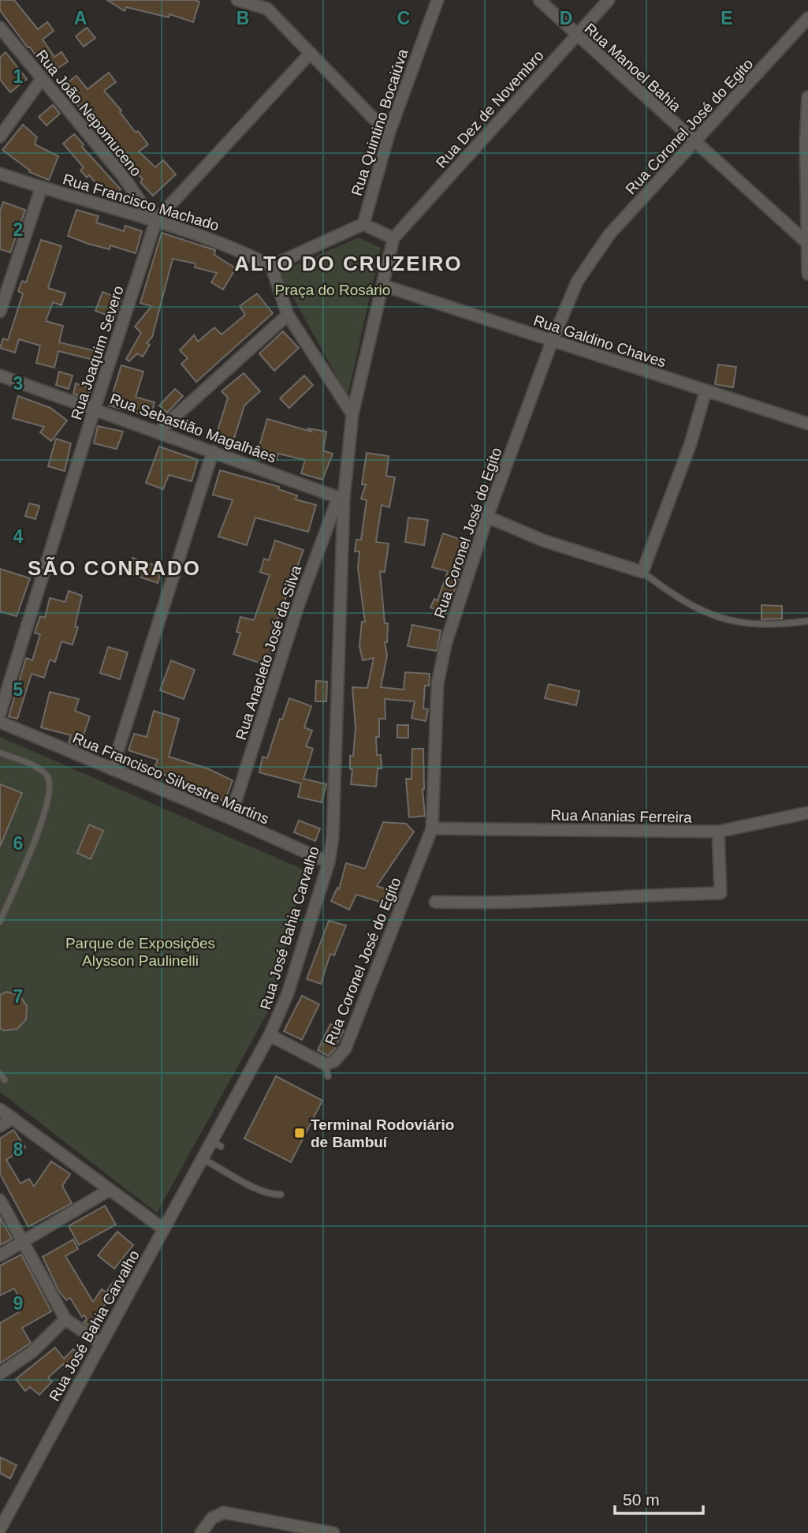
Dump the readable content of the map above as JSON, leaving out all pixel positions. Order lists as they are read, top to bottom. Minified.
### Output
{"streets":{"street":["Rua Manoel Bahia","Rua Dez de Novembro","Rua João Nepomuceno","Rua Quintino Bocaiúva","Rua Coronel José do Egito","Rua Francisco Machado","Rua Galdino Chaves","Rua Joaquim Severo","Rua Sebastião Magalhâes","Rua Anacleto José da Silva","Rua Francisco Silvestre Martins","Rua Ananias Ferreira","Rua José Bahia Carvalho"]},"crossings":[["Rua Manoel Bahia","Rua Dez de Novembro"],["Rua Manoel Bahia","Rua Coronel José do Egito"],["Rua Dez de Novembro","Rua José Bahia Carvalho"],["Rua João Nepomuceno","Rua Francisco Machado"],["Rua João Nepomuceno","Rua Joaquim Severo"],["Rua Coronel José do Egito","Rua Galdino Chaves"],["Rua Coronel José do Egito","Rua Ananias Ferreira"],["Rua Coronel José do Egito","Rua José Bahia Carvalho"],["Rua Francisco Machado","Rua Joaquim Severo"],["Rua Galdino Chaves","Rua José Bahia Carvalho"],["Rua Joaquim Severo","Rua Sebastião Magalhâes"],["Rua Sebastião Magalhâes","Rua Anacleto José da Silva"],["Rua Sebastião Magalhâes","Rua José Bahia Carvalho"],["Rua Anacleto José da Silva","Rua Francisco Silvestre Martins"],["Rua Anacleto José da Silva","Rua José Bahia Carvalho"],["Rua Francisco Silvestre Martins","Rua José Bahia Carvalho"]],"districts":["ALTO DO CRUZEIRO","SÃO CONRADO"],"parks":["Praça do Rosário","Parque de Exposições Alysson Paulinelli"],"places":{"transit":["Terminal Rodoviário de Bambuí"]},"scale_bar":"50 m","grid":{"columns":["A","B","C","D","E"],"rows":["1","2","3","4","5","6","7","8","9"]}}
